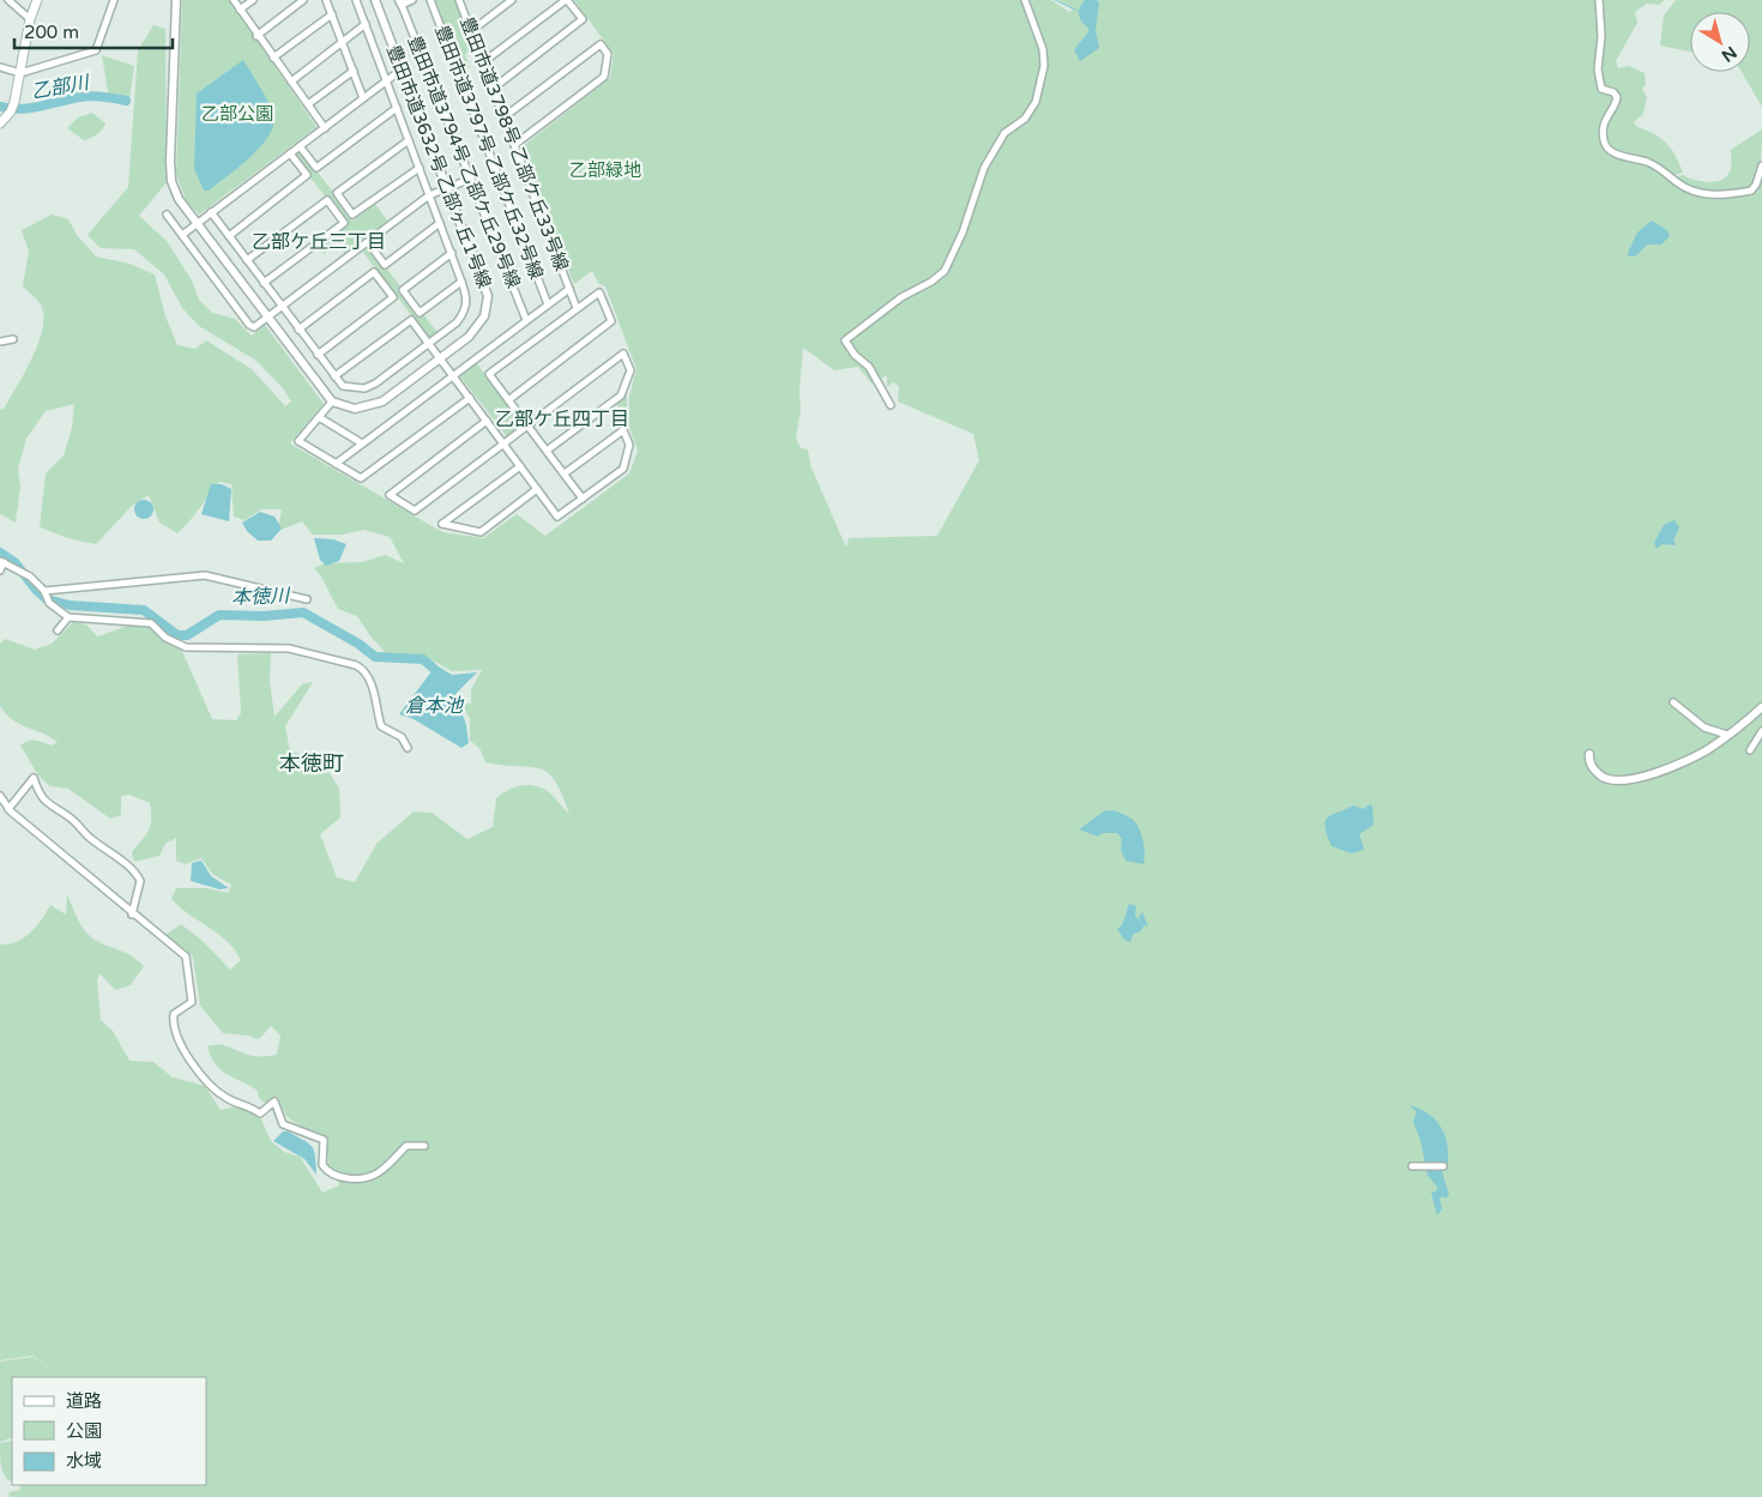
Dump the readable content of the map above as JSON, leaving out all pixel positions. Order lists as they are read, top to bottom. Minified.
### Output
{"streets":{"street":["豊田市道3798号 乙部ケ丘33号線","豊田市道3797号 乙部ケ丘32号線","豊田市道3794号 乙部ケ丘29号線","豊田市道3632号 乙部ヶ丘1号線"]},"districts":["乙部ケ丘三丁目","乙部ケ丘四丁目","本徳町"],"water":["乙部川","本徳川","倉本池"],"parks":["乙部公園","乙部緑地"],"legend":["道路","公園","水域"],"scale_bar":"200 m","north":"bottom right"}
